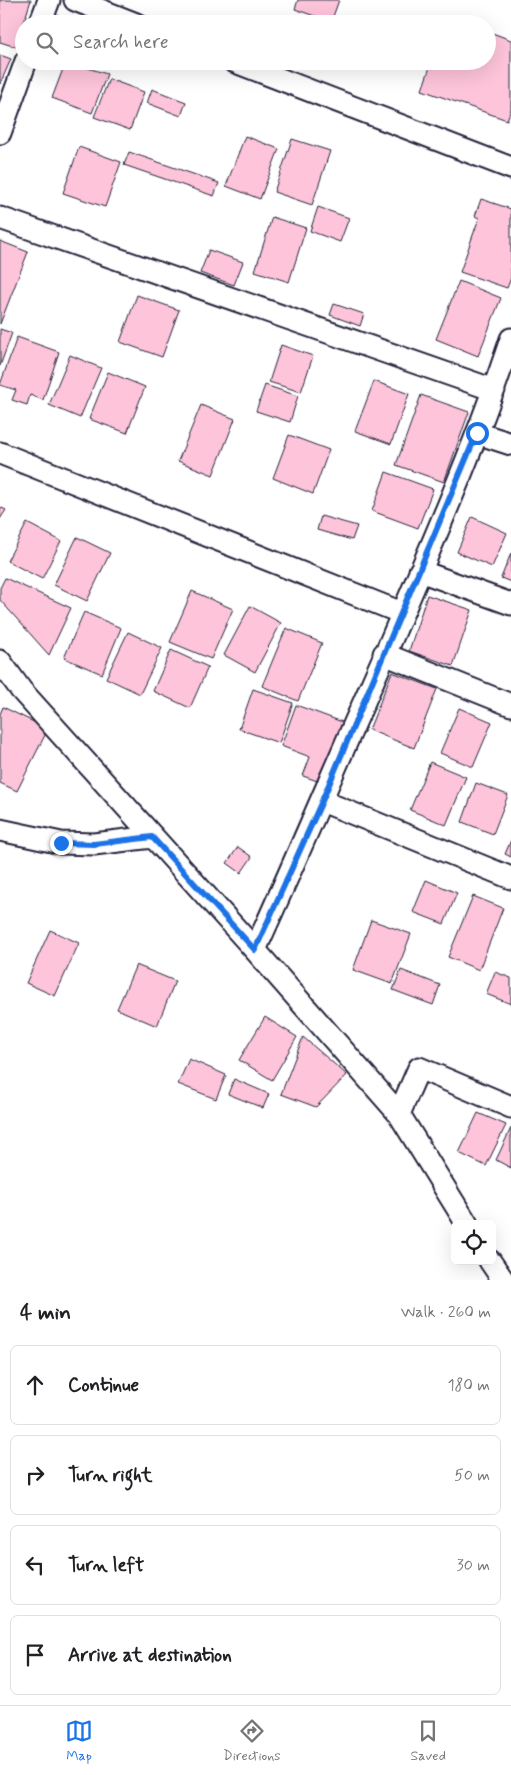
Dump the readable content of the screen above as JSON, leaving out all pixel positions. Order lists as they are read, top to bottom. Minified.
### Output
{"page":{"search":"Search here","heading":["4 min","Walk · 260 m"],"list":[["Continue","180 m"],["Turn right","50 m"],["Turn left","30 m"],"Arrive at destination"],"nav":["Map","Directions","Saved"]}}
